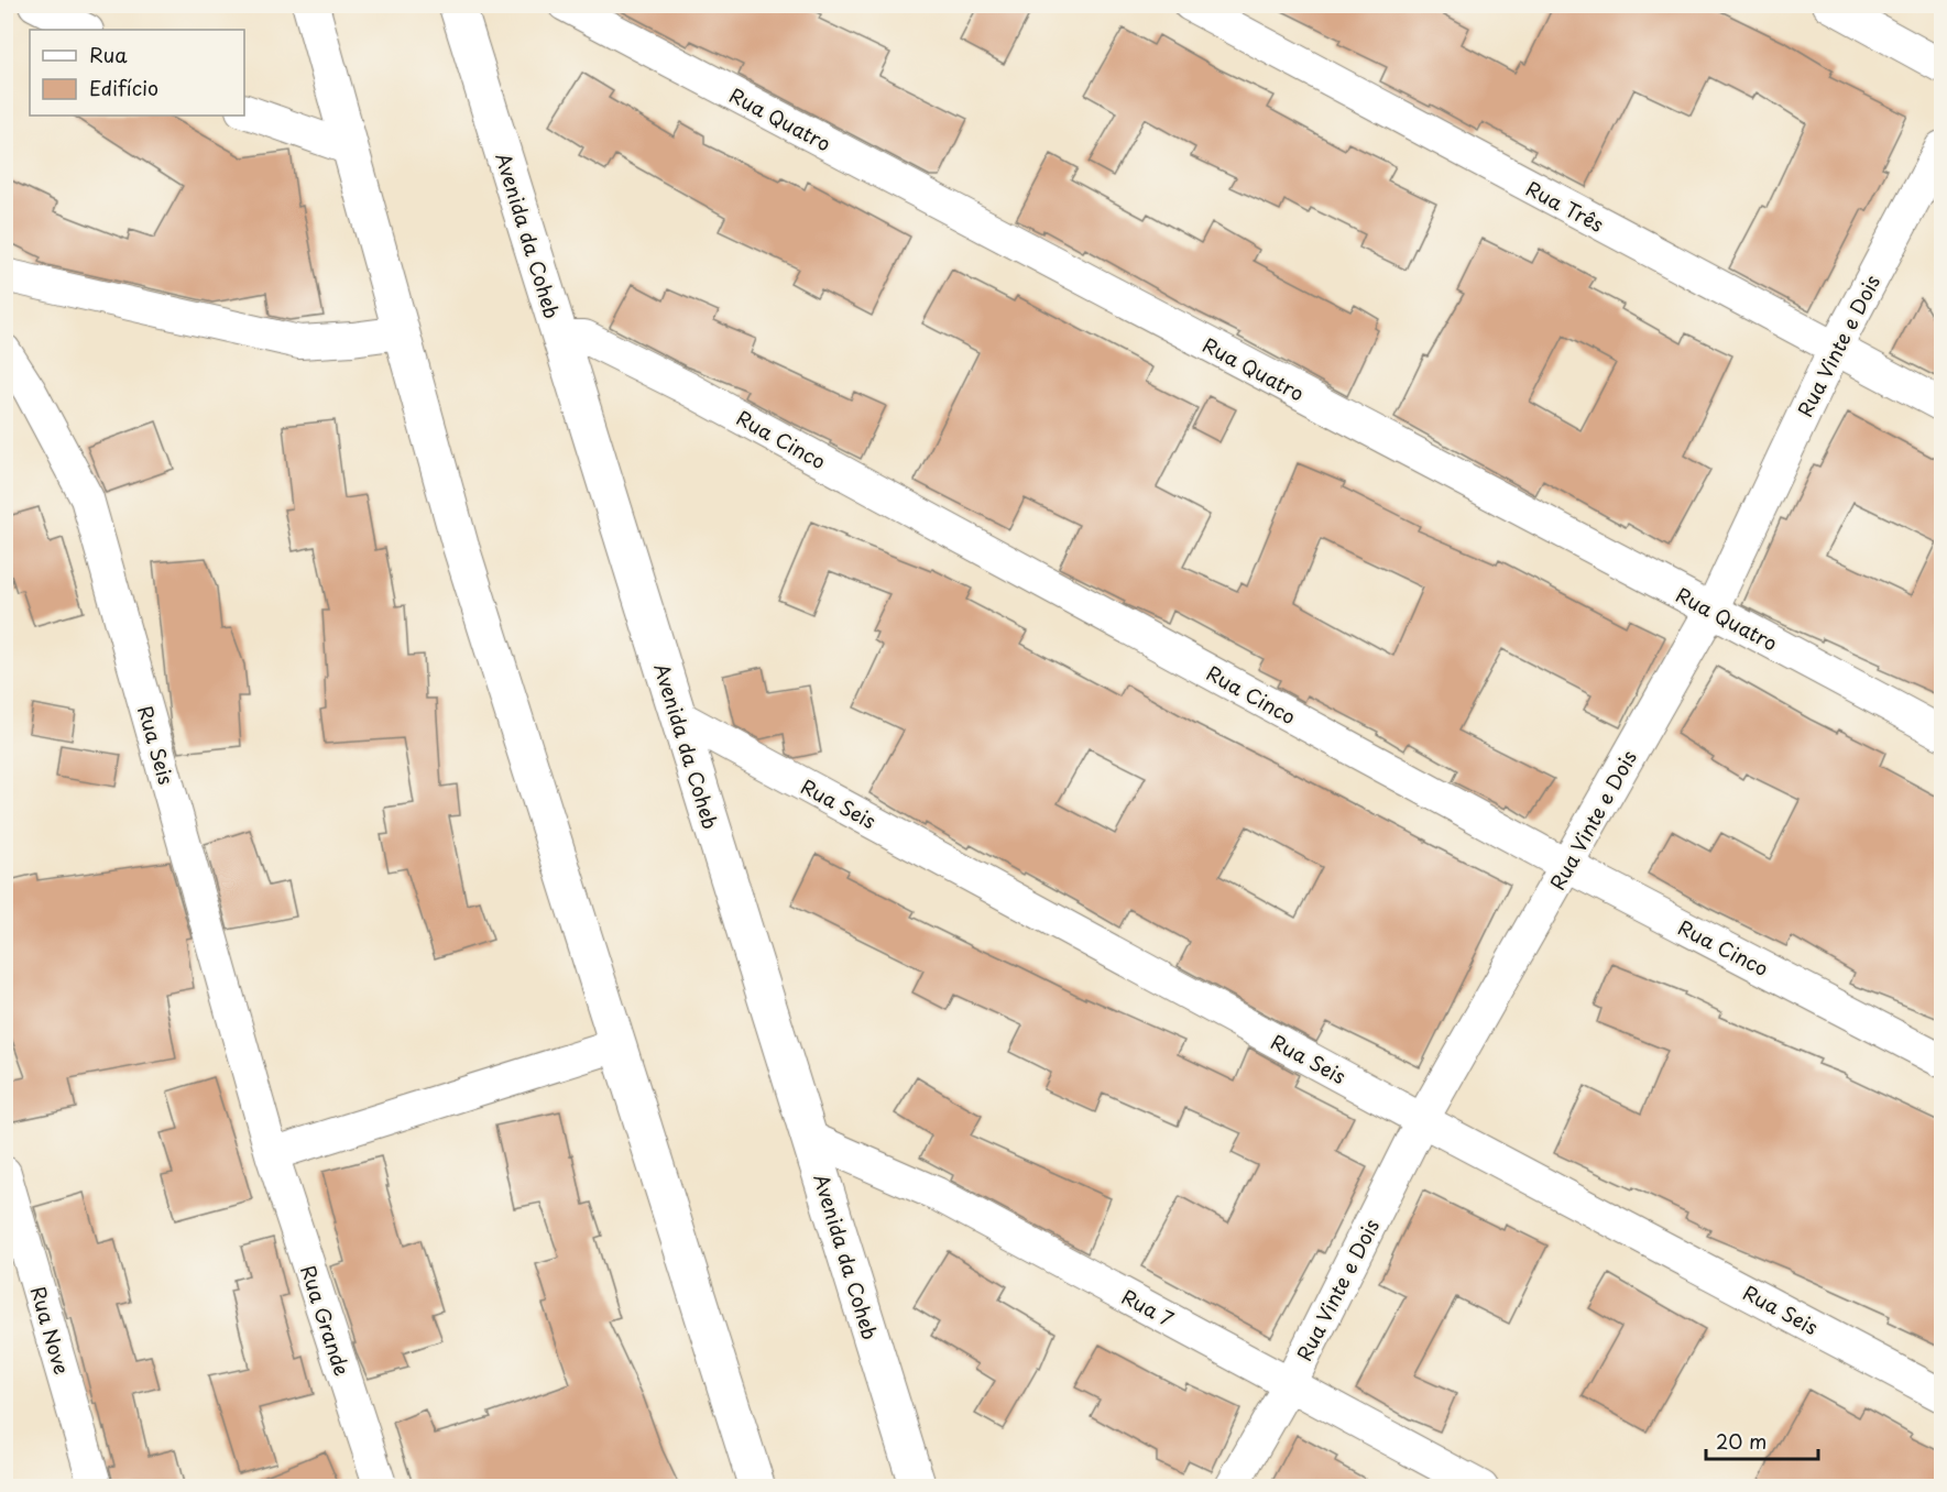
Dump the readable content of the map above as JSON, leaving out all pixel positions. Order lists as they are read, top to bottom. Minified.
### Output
{"streets":{"main road":["Avenida da Coheb"],"street":["Rua Quatro","Rua Três","Rua Vinte e Dois","Rua Cinco","Rua Seis","Rua 7","Rua Grande","Rua Nove"]},"crossings":[["Rua Quatro","Rua Vinte e Dois"],["Rua Três","Rua Vinte e Dois"],["Avenida da Coheb","Rua Cinco"],["Avenida da Coheb","Rua Seis"],["Avenida da Coheb","Rua 7"],["Rua Vinte e Dois","Rua Cinco"],["Rua Vinte e Dois","Rua Seis"],["Rua Vinte e Dois","Rua 7"],["Rua Seis","Rua Grande"]],"legend":["Rua","Edifício"],"scale_bar":"20 m"}
